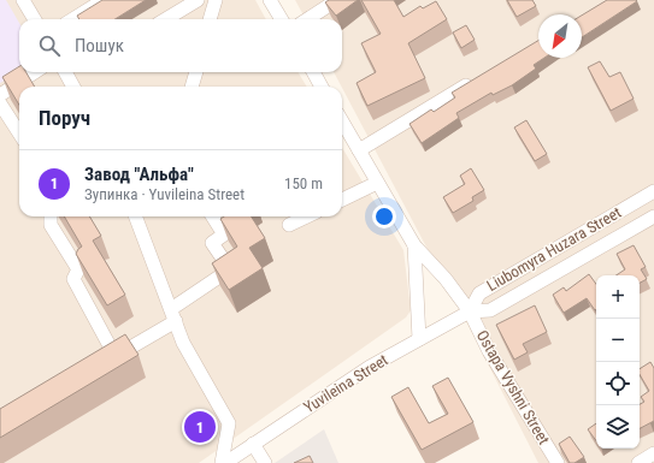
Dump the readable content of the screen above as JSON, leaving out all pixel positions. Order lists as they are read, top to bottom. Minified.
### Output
{"streets":{"street":["Liubomyra Huzara Street","Yuvileina Street","Ostapa Vyshni Street"]},"crossings":[["Liubomyra Huzara Street","Yuvileina Street"],["Liubomyra Huzara Street","Ostapa Vyshni Street"],["Yuvileina Street","Ostapa Vyshni Street"]],"north":"bottom left","page":{"search":"Пошук","heading":"Поруч","list":[{"mark":"1","name":"Завод \"Альфа\"","note":"Зупинка · Yuvileina Street","value":"150 m"}],"map_buttons":["+","−"],"pins":"1"}}
